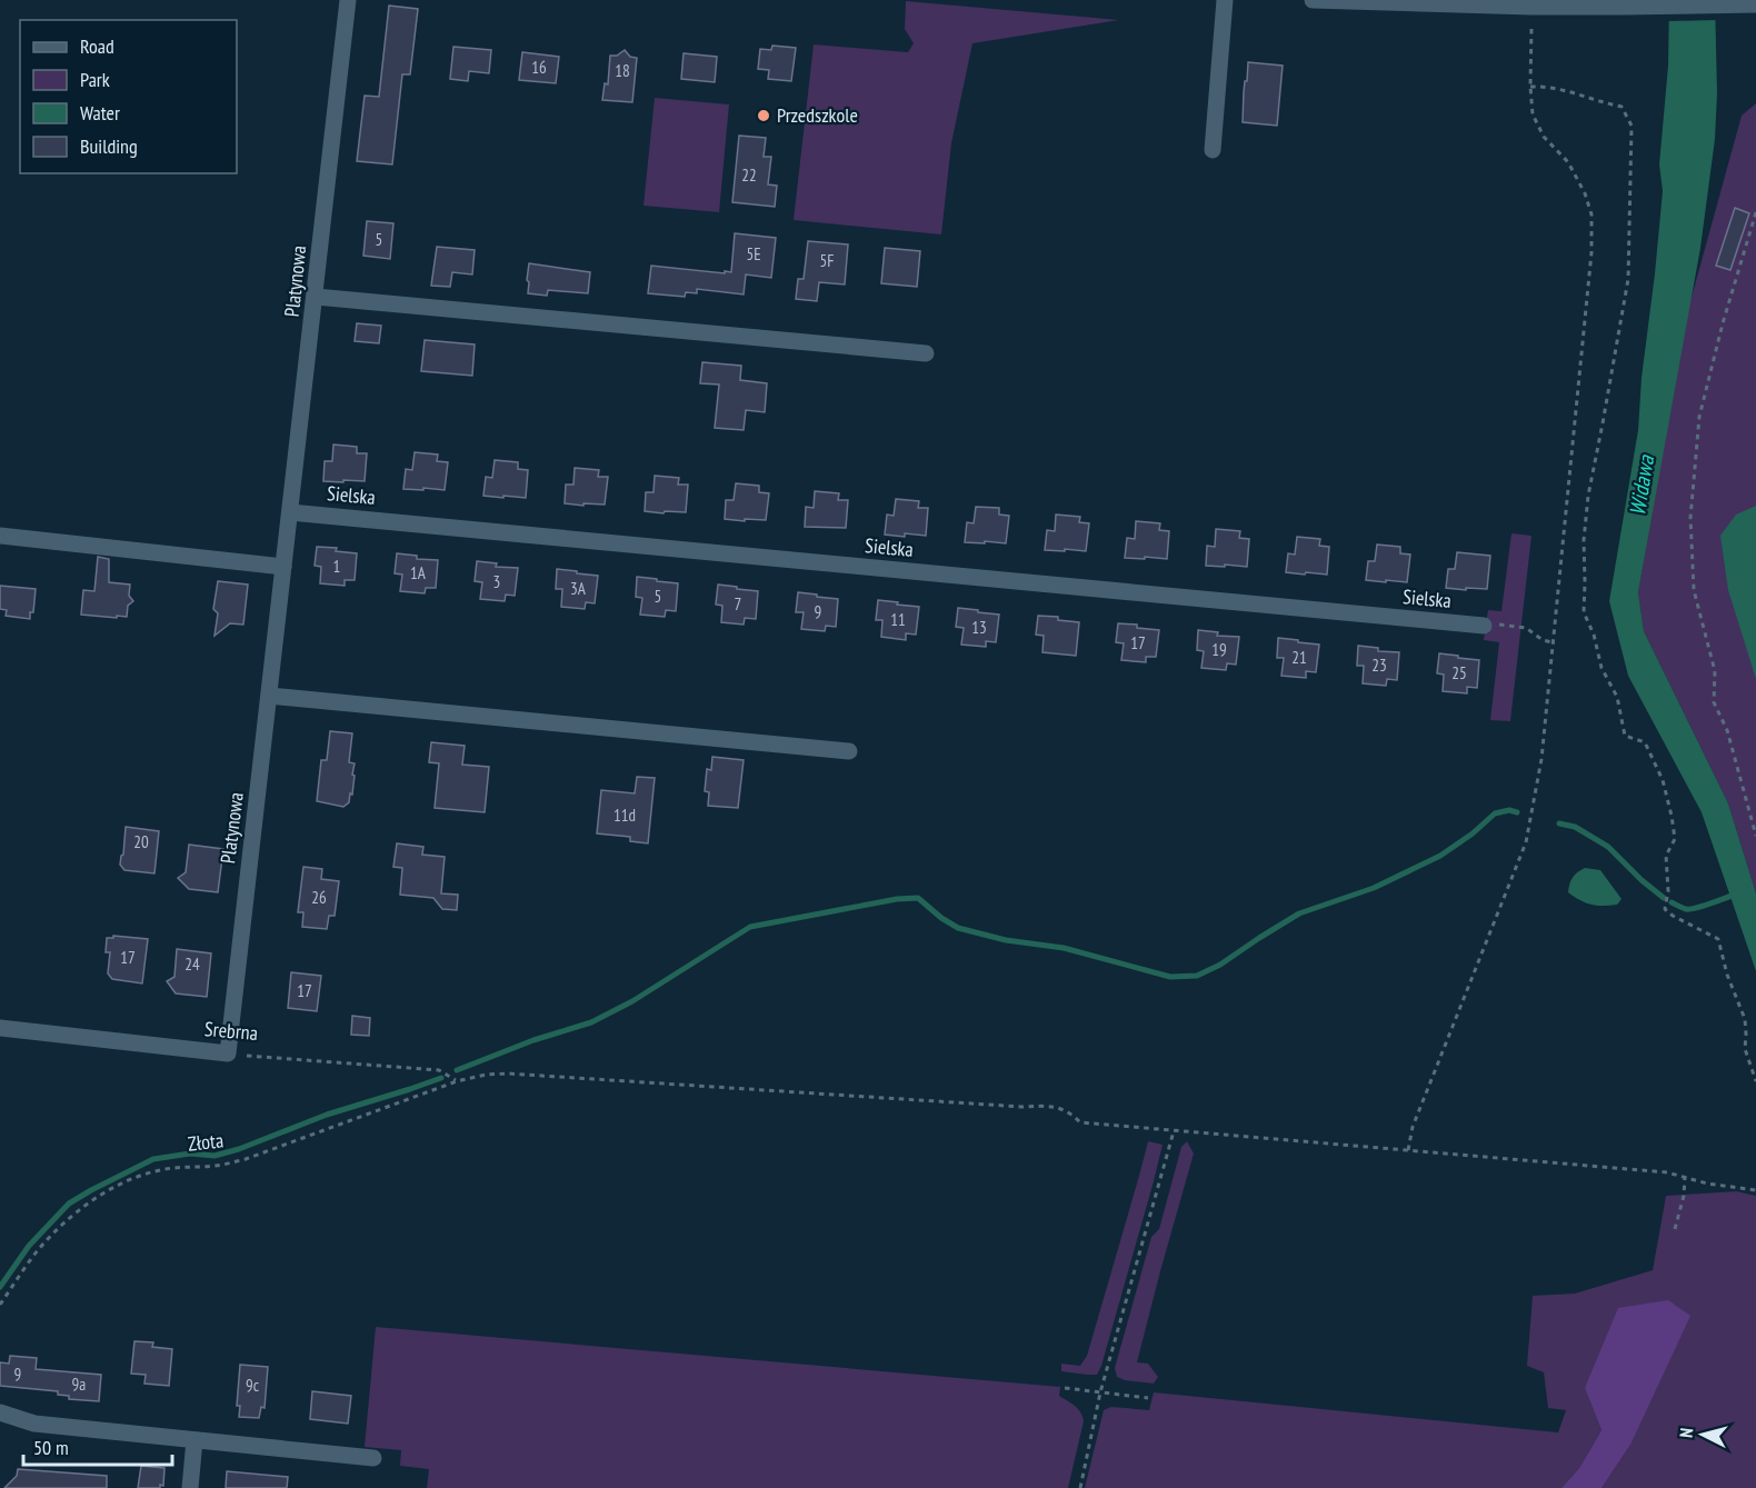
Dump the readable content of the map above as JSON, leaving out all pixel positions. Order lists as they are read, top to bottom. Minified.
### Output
{"streets":{"street":["Platynowa","Sielska","Srebrna"],"path":["Złota"]},"crossings":[["Platynowa","Sielska"],["Platynowa","Srebrna"],["Srebrna","Złota"]],"water":["Widawa"],"places":["Przedszkole"],"house_numbers":["16","18","22","5","5E","5F","1","1A","3","3A","5","7","9","11","13","17","19","21","23","25","11d","20","26","17","24","17","9","9a","9c"],"legend":["Road","Park","Water","Building"],"scale_bar":"50 m","north":"left"}
